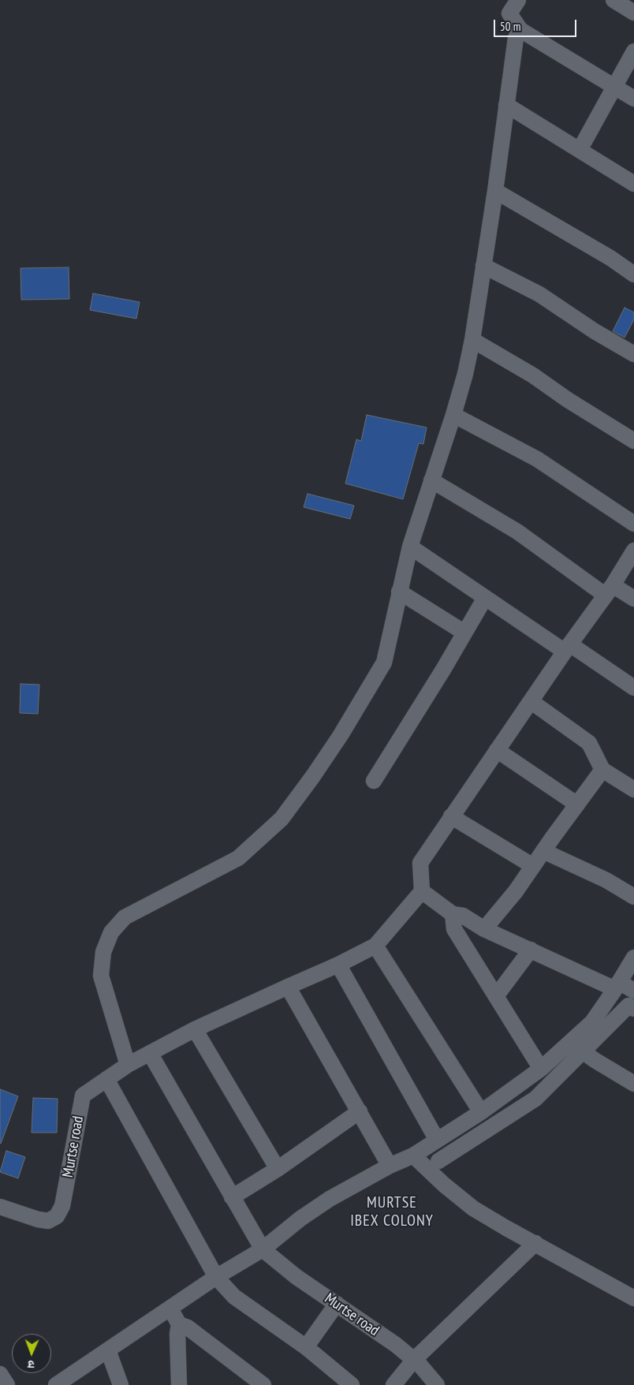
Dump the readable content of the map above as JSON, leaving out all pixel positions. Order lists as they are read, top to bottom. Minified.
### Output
{"streets":{"street":["Murtse road"]},"districts":["MURTSE IBEX COLONY"],"scale_bar":"50 m","north":"bottom"}
